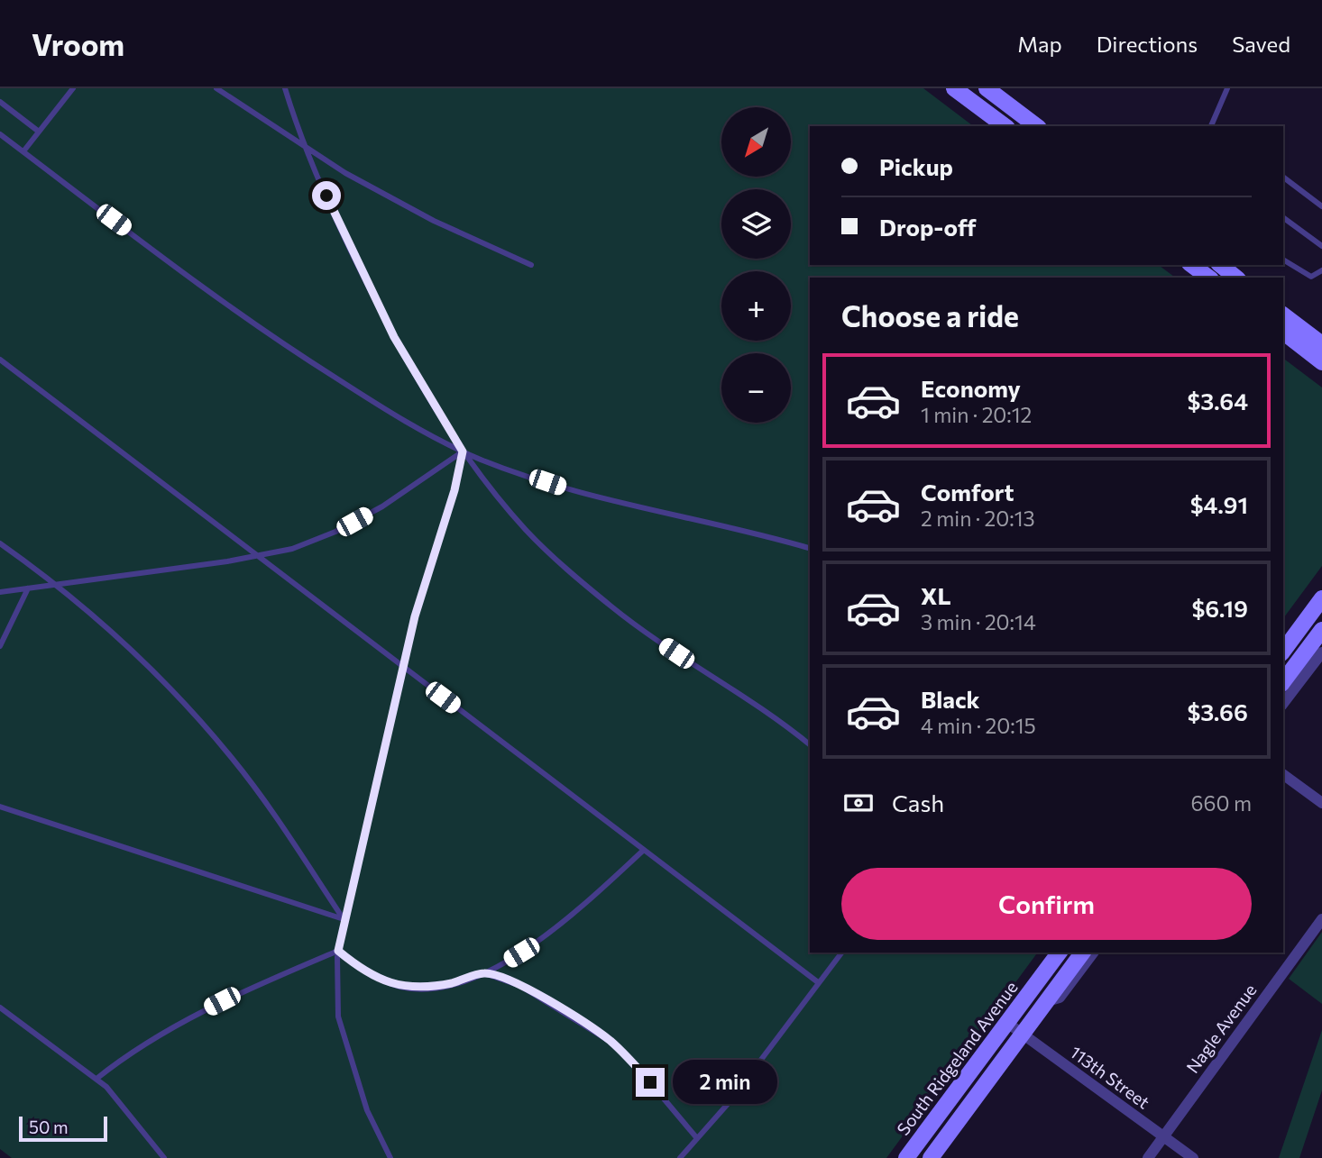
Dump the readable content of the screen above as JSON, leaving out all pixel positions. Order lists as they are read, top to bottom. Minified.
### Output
{"streets":{"main road":["South Ridgeland Avenue"],"street":["Nagle Avenue","113th Street"]},"crossings":[["Nagle Avenue","113th Street"],["South Ridgeland Avenue","113th Street"]],"scale_bar":"50 m","north":"bottom left","page":{"header":"Vroom","nav":["Map","Directions","Saved"],"map_buttons":["+","−"],"banner":["Pickup","Drop-off"],"heading":"Choose a ride","list":[{"name":"Economy","note":"1 min · 20:12","value":"$3.64"},{"name":"Comfort","note":"2 min · 20:13","value":"$4.91"},{"name":"XL","note":"3 min · 20:14","value":"$6.19"},{"name":"Black","note":"4 min · 20:15","value":"$3.66"}],"pay":["Cash","660 m"],"buttons":"Confirm","bubble":"2 min","scale":"50 m"}}
